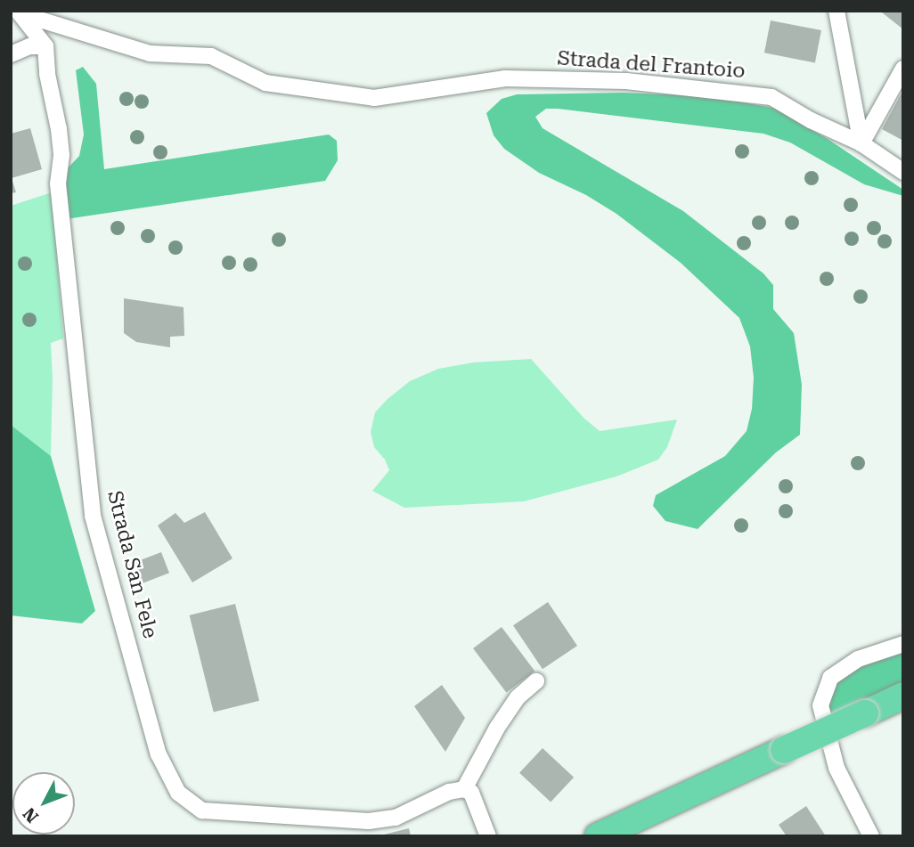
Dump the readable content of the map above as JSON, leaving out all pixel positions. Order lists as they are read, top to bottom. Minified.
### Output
{"streets":{"street":["Strada del Frantoio","Strada San Fele"]},"crossings":[["Strada del Frantoio","Strada San Fele"]],"north":"bottom left"}
